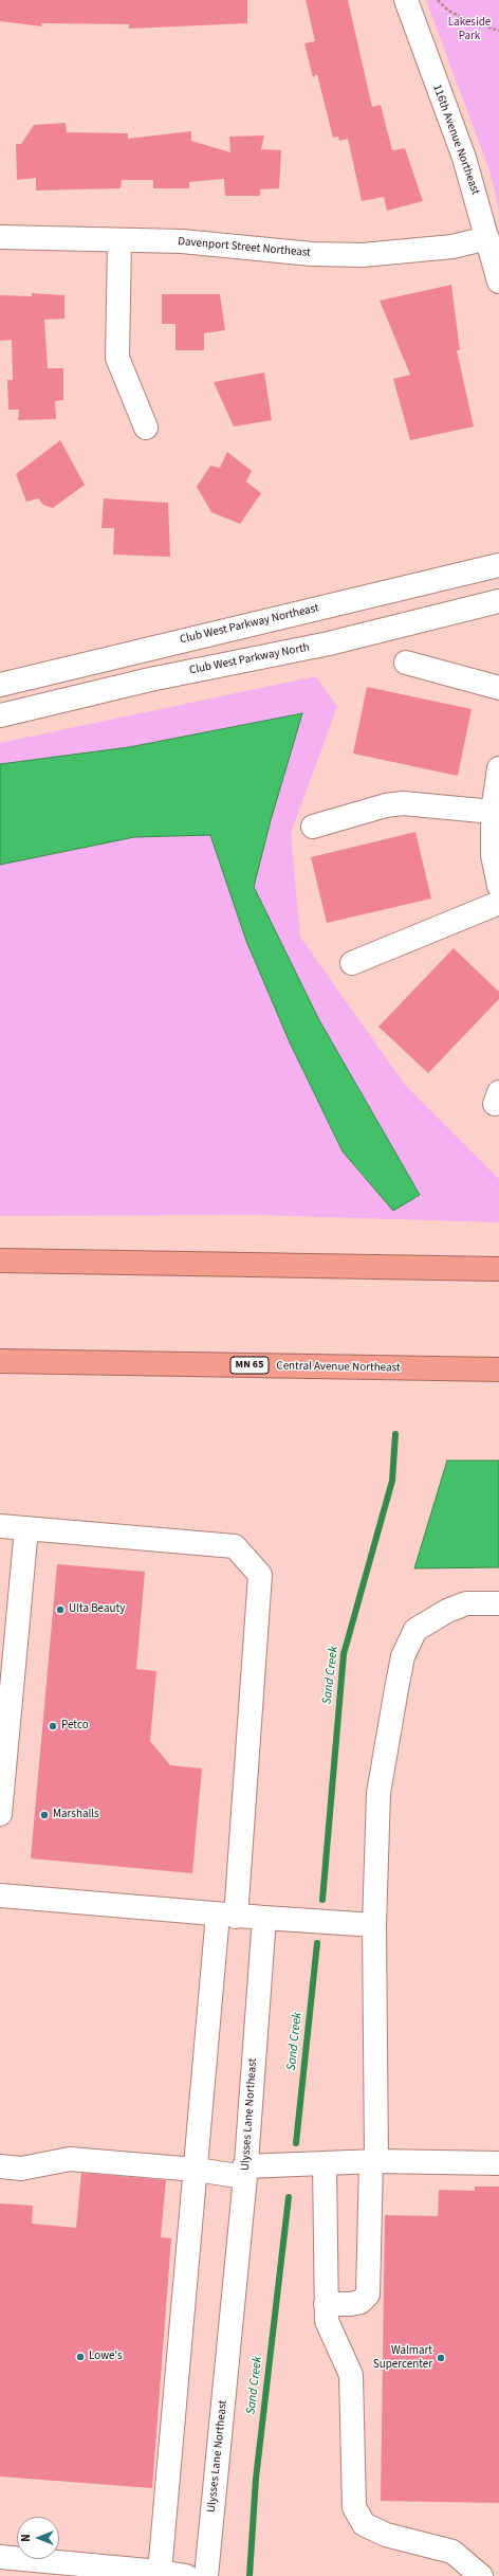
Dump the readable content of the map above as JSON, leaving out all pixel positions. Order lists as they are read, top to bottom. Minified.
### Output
{"streets":{"highway":["MN 65","Central Avenue Northeast"],"street":["116th Avenue Northeast","Davenport Street Northeast","Club West Parkway Northeast","Club West Parkway North","Ulysses Lane Northeast"]},"crossings":[["116th Avenue Northeast","Davenport Street Northeast"]],"water":["Sand Creek"],"parks":["Lakeside Park"],"places":["Ulta Beauty","Petco","Marshalls","Lowe's","Walmart Supercenter"],"north":"left"}
